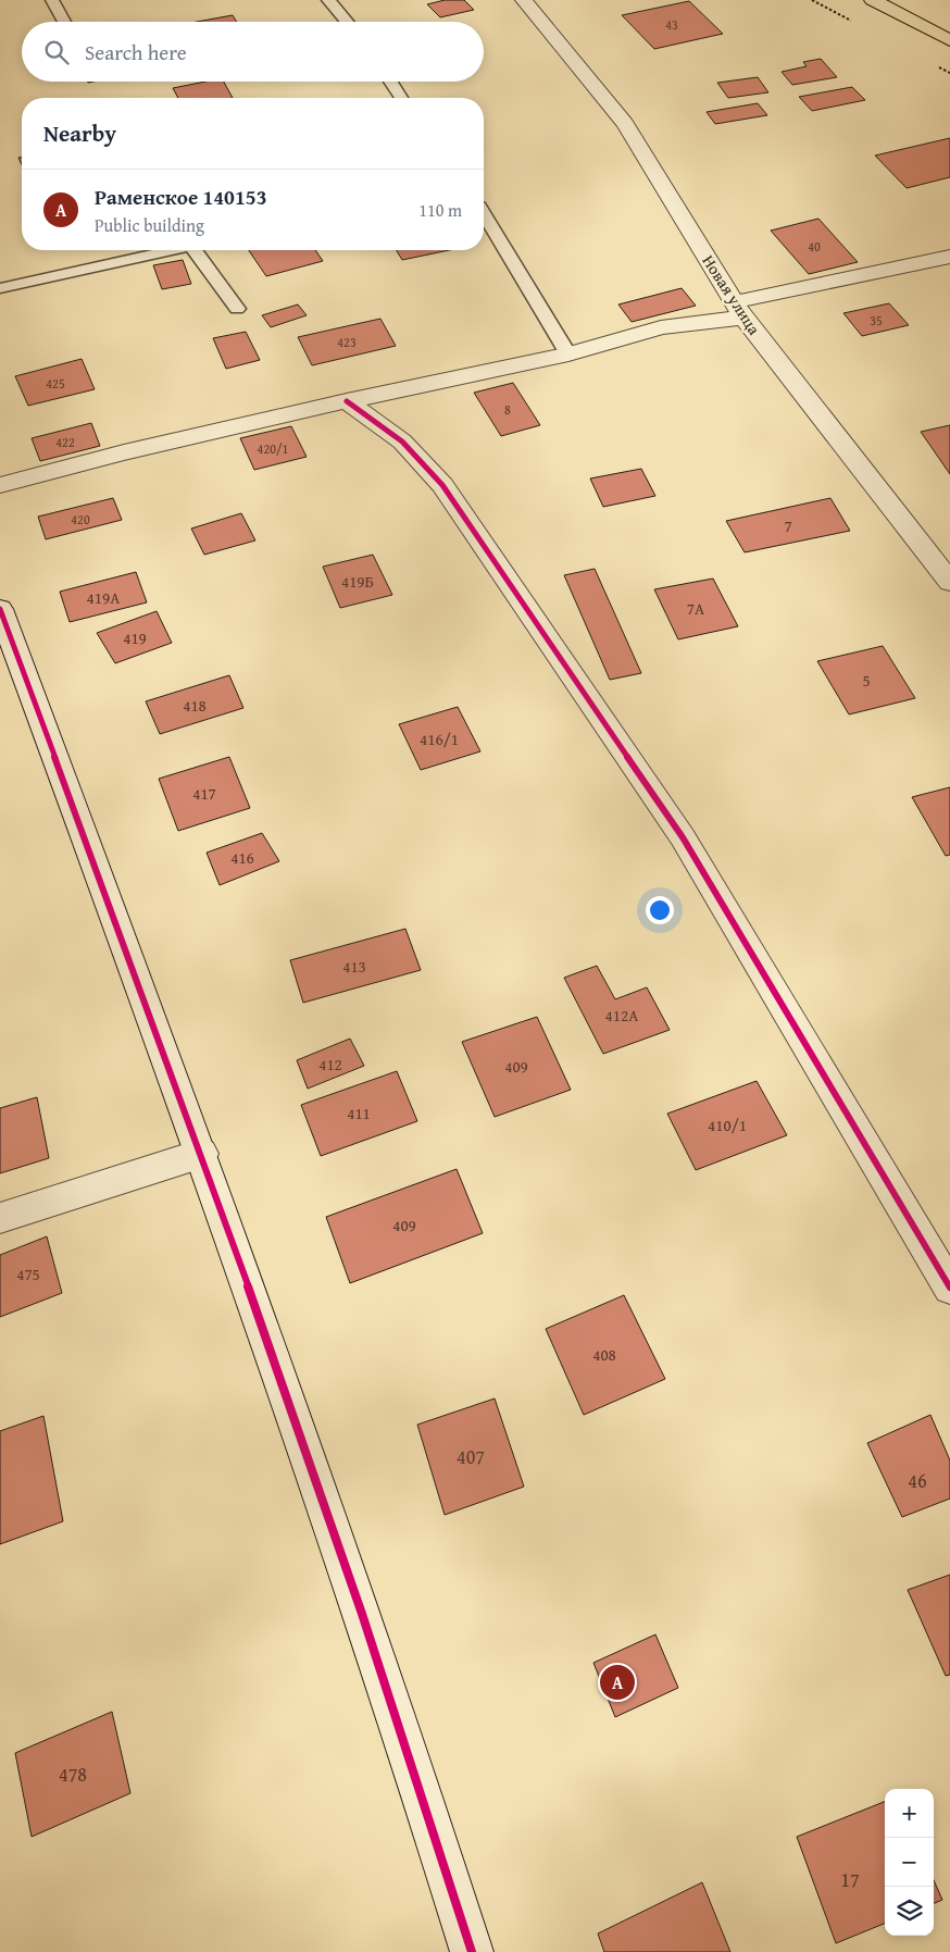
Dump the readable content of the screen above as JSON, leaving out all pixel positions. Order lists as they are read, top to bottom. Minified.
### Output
{"streets":{"street":["Новая улица"]},"house_numbers":["43","40","35","423","425","8","422","420/1","420","7","419Б","419А","7А","419","5","418","416/1","417","416","413","412А","412","409","411","410/1","409","475","408","407","46","478","17"],"page":{"search":"Search here","heading":"Nearby","list":[{"mark":"A","name":"Раменское 140153","note":"Public building","value":"110 m"}],"pins":"A","map_buttons":["+","−"]}}
